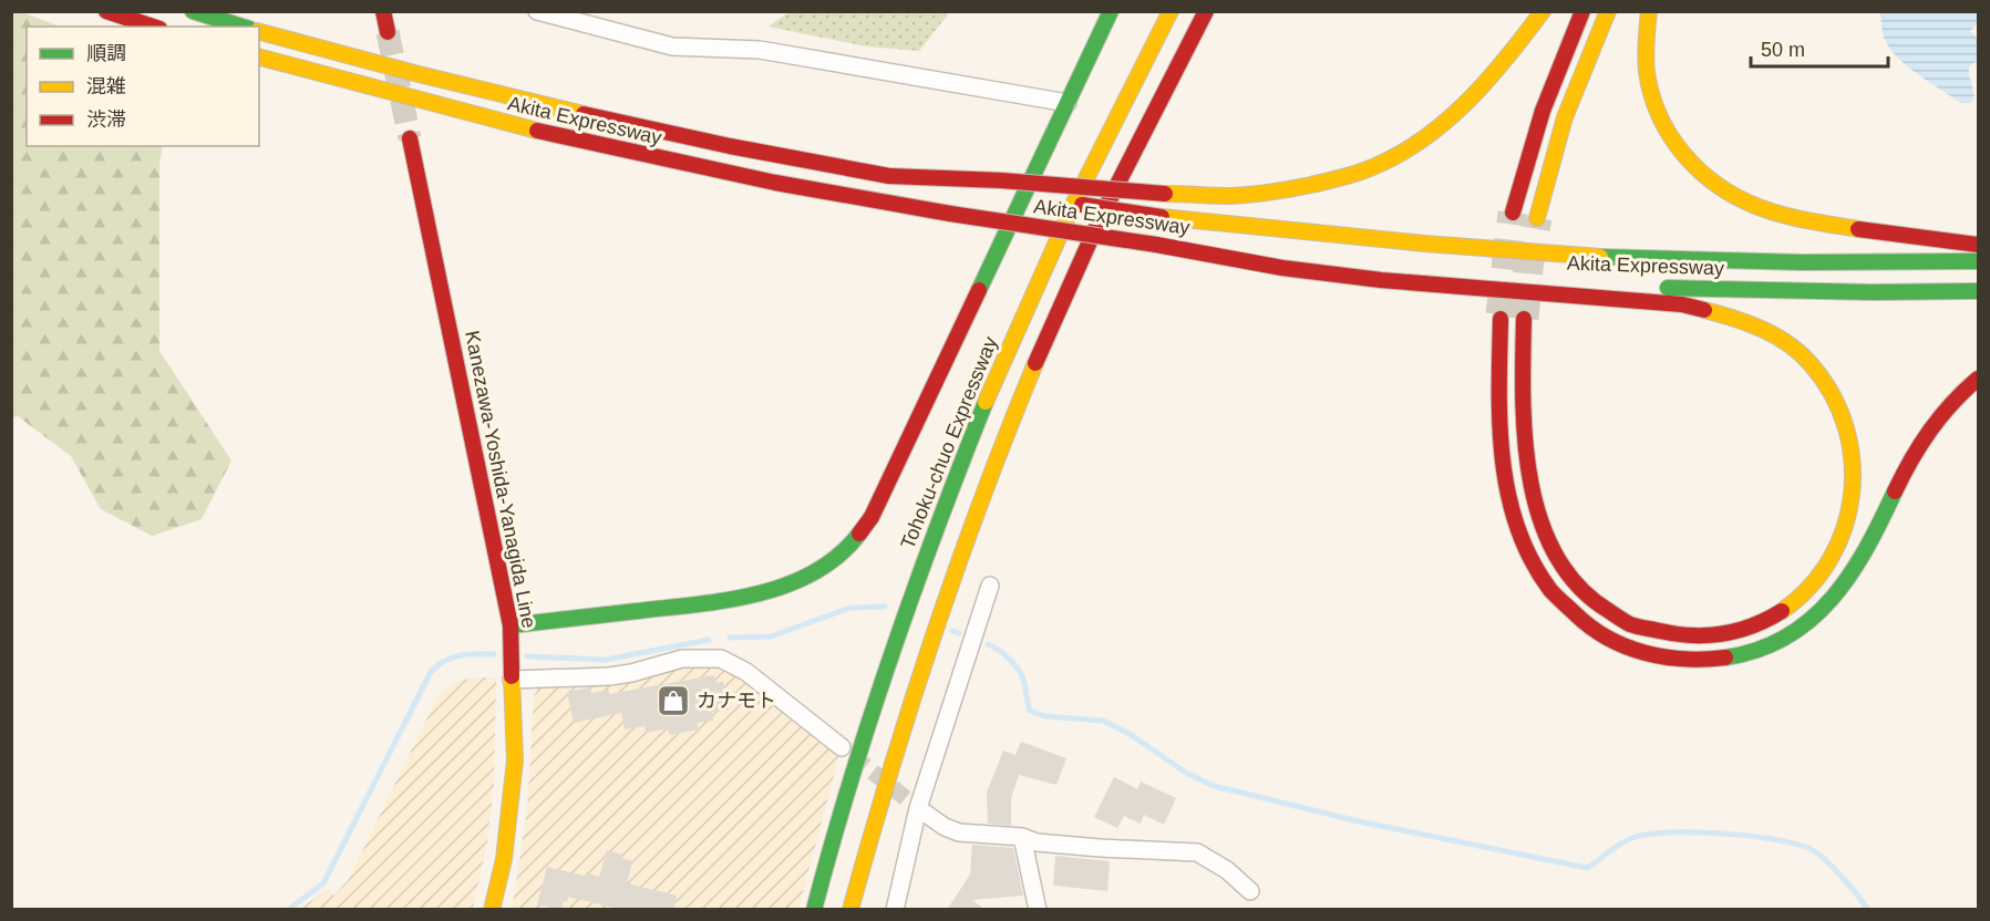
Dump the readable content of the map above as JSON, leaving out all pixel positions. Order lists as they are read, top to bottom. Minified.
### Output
{"streets":{"main road":["Akita Expressway","Tohoku-chuo Expressway","Kanezawa-Yoshida-Yanagida Line"]},"places":{"shop":["カナモト"]},"legend":["順調","混雑","渋滞"],"scale_bar":"50 m"}
